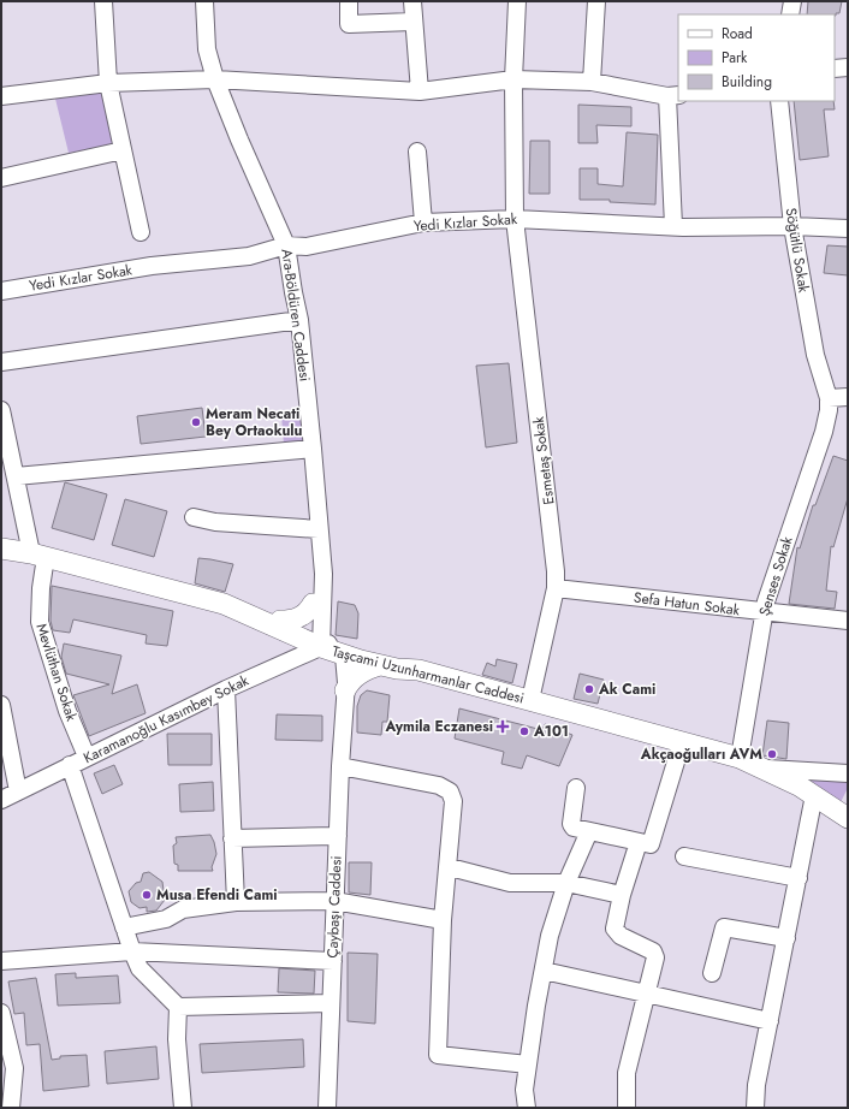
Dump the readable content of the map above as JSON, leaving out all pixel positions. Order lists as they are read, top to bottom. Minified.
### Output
{"streets":{"main road":["Taşcami Uzunharmanlar Caddesi"],"street":["Yedi Kızlar Sokak","Söğütlü Sokak","Ara-Böldüren Caddesi","Esmetaş Sokak","Şenses Sokak","Sefa Hatun Sokak","Mevlüthan Sokak","Karamanoğlu Kasımbey Sokak","Çaybaşı Caddesi"]},"crossings":[["Yedi Kızlar Sokak","Söğütlü Sokak"],["Yedi Kızlar Sokak","Ara-Böldüren Caddesi"],["Yedi Kızlar Sokak","Esmetaş Sokak"],["Söğütlü Sokak","Şenses Sokak"],["Ara-Böldüren Caddesi","Taşcami Uzunharmanlar Caddesi"],["Ara-Böldüren Caddesi","Karamanoğlu Kasımbey Sokak"],["Ara-Böldüren Caddesi","Çaybaşı Caddesi"],["Esmetaş Sokak","Sefa Hatun Sokak"],["Esmetaş Sokak","Taşcami Uzunharmanlar Caddesi"],["Şenses Sokak","Sefa Hatun Sokak"],["Şenses Sokak","Taşcami Uzunharmanlar Caddesi"],["Mevlüthan Sokak","Taşcami Uzunharmanlar Caddesi"],["Mevlüthan Sokak","Karamanoğlu Kasımbey Sokak"],["Taşcami Uzunharmanlar Caddesi","Karamanoğlu Kasımbey Sokak"],["Taşcami Uzunharmanlar Caddesi","Çaybaşı Caddesi"],["Karamanoğlu Kasımbey Sokak","Çaybaşı Caddesi"]],"places":{"other":["Meram Necati Bey Ortaokulu","Ak Cami","A101","Akçaoğulları AVM","Musa Efendi Cami"],"health":["Aymila Eczanesi"]},"legend":["Road","Park","Building"]}
